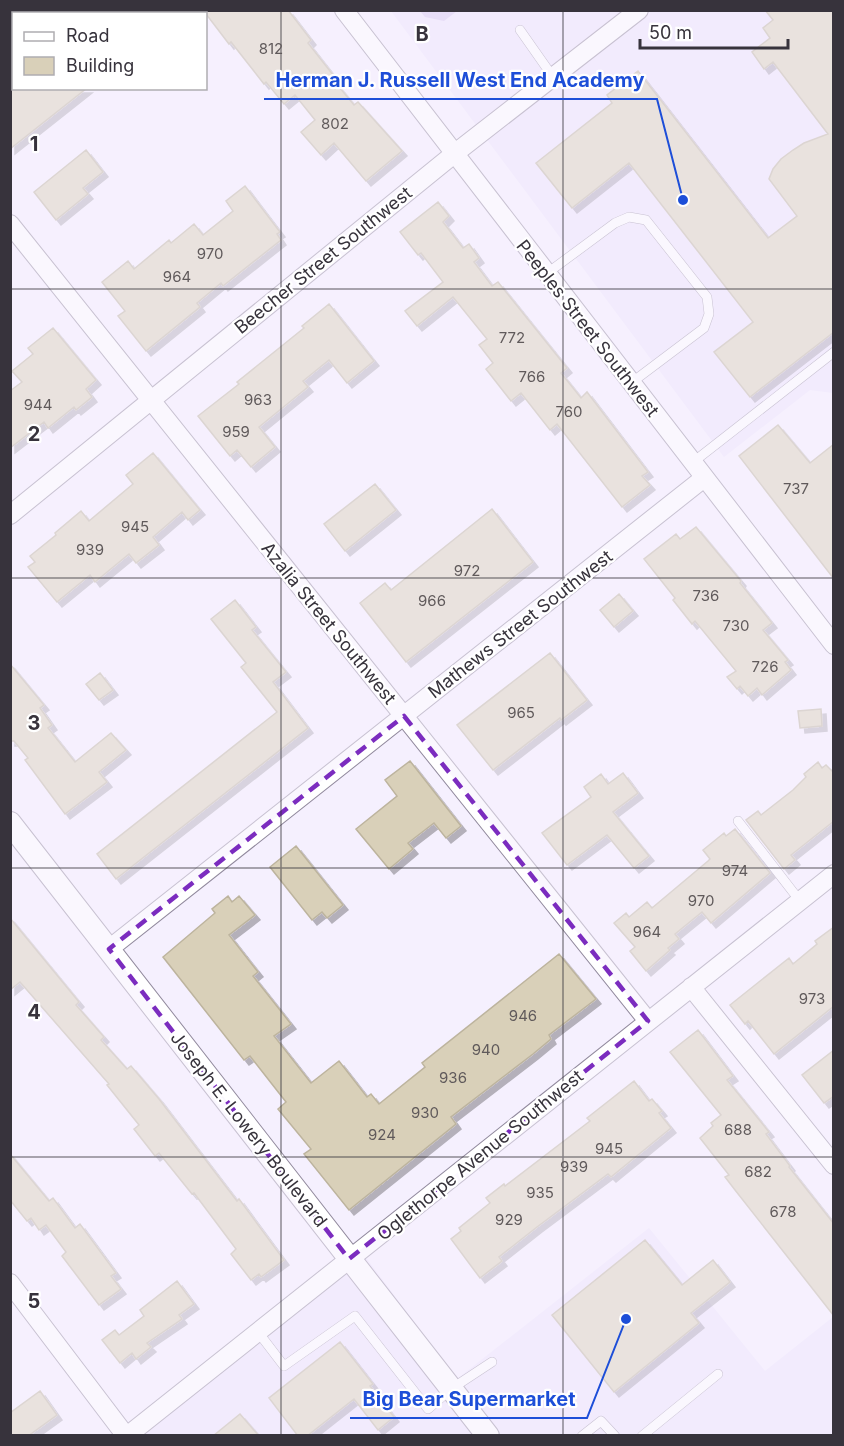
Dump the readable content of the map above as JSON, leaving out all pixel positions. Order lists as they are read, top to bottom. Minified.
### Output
{"streets":{"street":["Beecher Street Southwest","Peeples Street Southwest","Azalia Street Southwest","Mathews Street Southwest","Joseph E. Lowery Boulevard","Oglethorpe Avenue Southwest"]},"crossings":[["Beecher Street Southwest","Peeples Street Southwest"],["Beecher Street Southwest","Azalia Street Southwest"],["Peeples Street Southwest","Mathews Street Southwest"],["Azalia Street Southwest","Mathews Street Southwest"],["Azalia Street Southwest","Oglethorpe Avenue Southwest"],["Mathews Street Southwest","Joseph E. Lowery Boulevard"],["Joseph E. Lowery Boulevard","Oglethorpe Avenue Southwest"]],"places":["Herman J. Russell West End Academy","Big Bear Supermarket"],"house_numbers":["812","802","970","964","772","766","963","944","760","959","737","945","939","972","736","966","730","726","965","974","970","964","973","946","940","936","930","688","924","945","939","682","935","678","929"],"legend":["Road","Building"],"scale_bar":"50 m","grid":{"columns":["B"],"rows":["1","2","3","4","5"]}}
